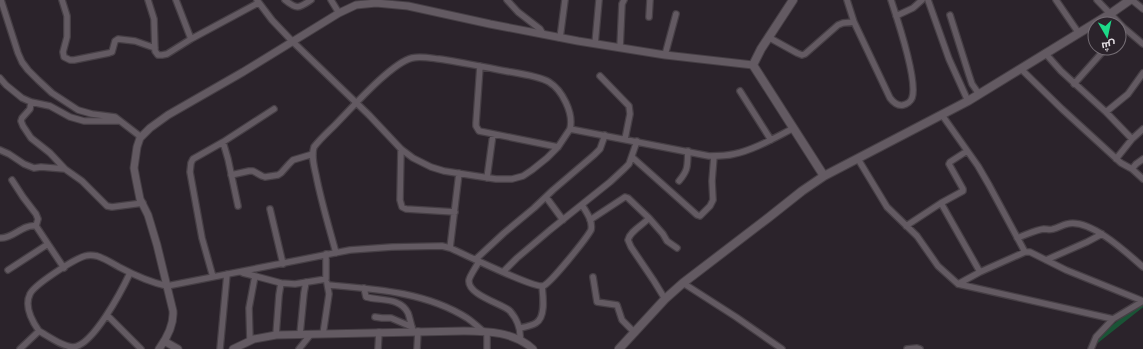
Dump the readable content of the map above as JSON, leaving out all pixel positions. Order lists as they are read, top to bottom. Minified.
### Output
{"north":"bottom"}
